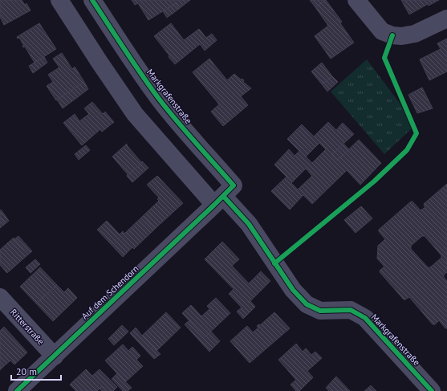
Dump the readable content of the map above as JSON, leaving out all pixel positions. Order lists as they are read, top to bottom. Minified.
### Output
{"streets":{"street":["Markgrafenstraße","Auf dem Schendorn","Ritterstraße"]},"crossings":[["Markgrafenstraße","Auf dem Schendorn"],["Auf dem Schendorn","Ritterstraße"]],"scale_bar":"20 m"}
